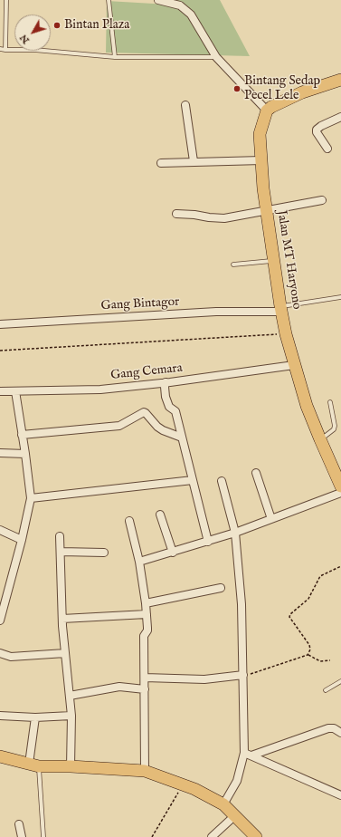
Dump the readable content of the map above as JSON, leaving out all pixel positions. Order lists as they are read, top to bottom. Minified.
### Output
{"streets":{"main road":["Jalan MT Haryono"],"street":["Gang Bintagor","Gang Cemara"]},"crossings":[["Jalan MT Haryono","Gang Bintagor"],["Jalan MT Haryono","Gang Cemara"]],"places":["Bintan Plaza","Bintang Sedap Pecel Lele"],"north":"bottom left"}
